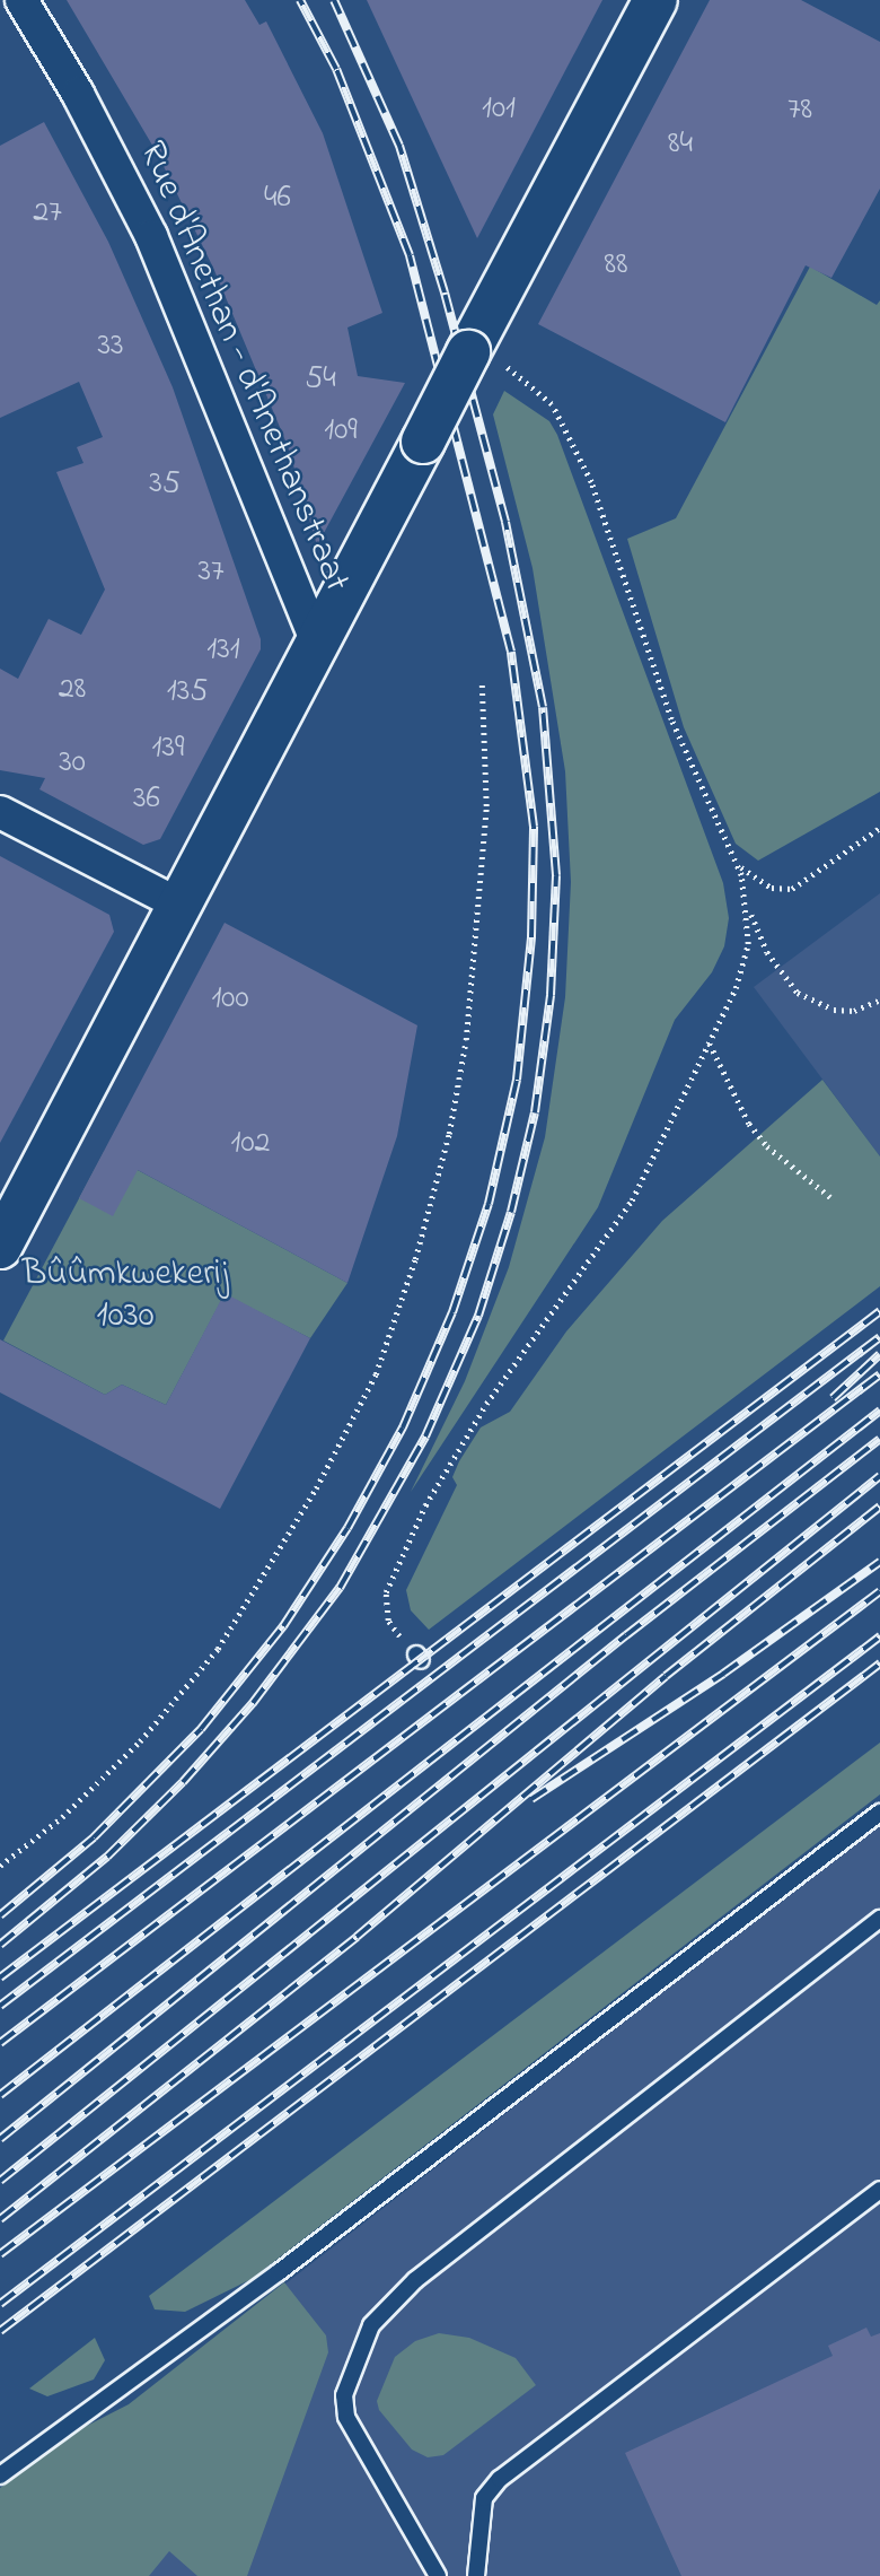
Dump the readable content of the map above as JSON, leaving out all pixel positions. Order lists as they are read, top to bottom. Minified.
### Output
{"streets":{"street":["Rue d'Anethan - d'Anethanstraat"]},"parks":["Bûûmkwekerij 1030"],"house_numbers":["101","78","84","46","27","88","33","54","109","35","37","131","28","135","139","30","36","100","102"]}
